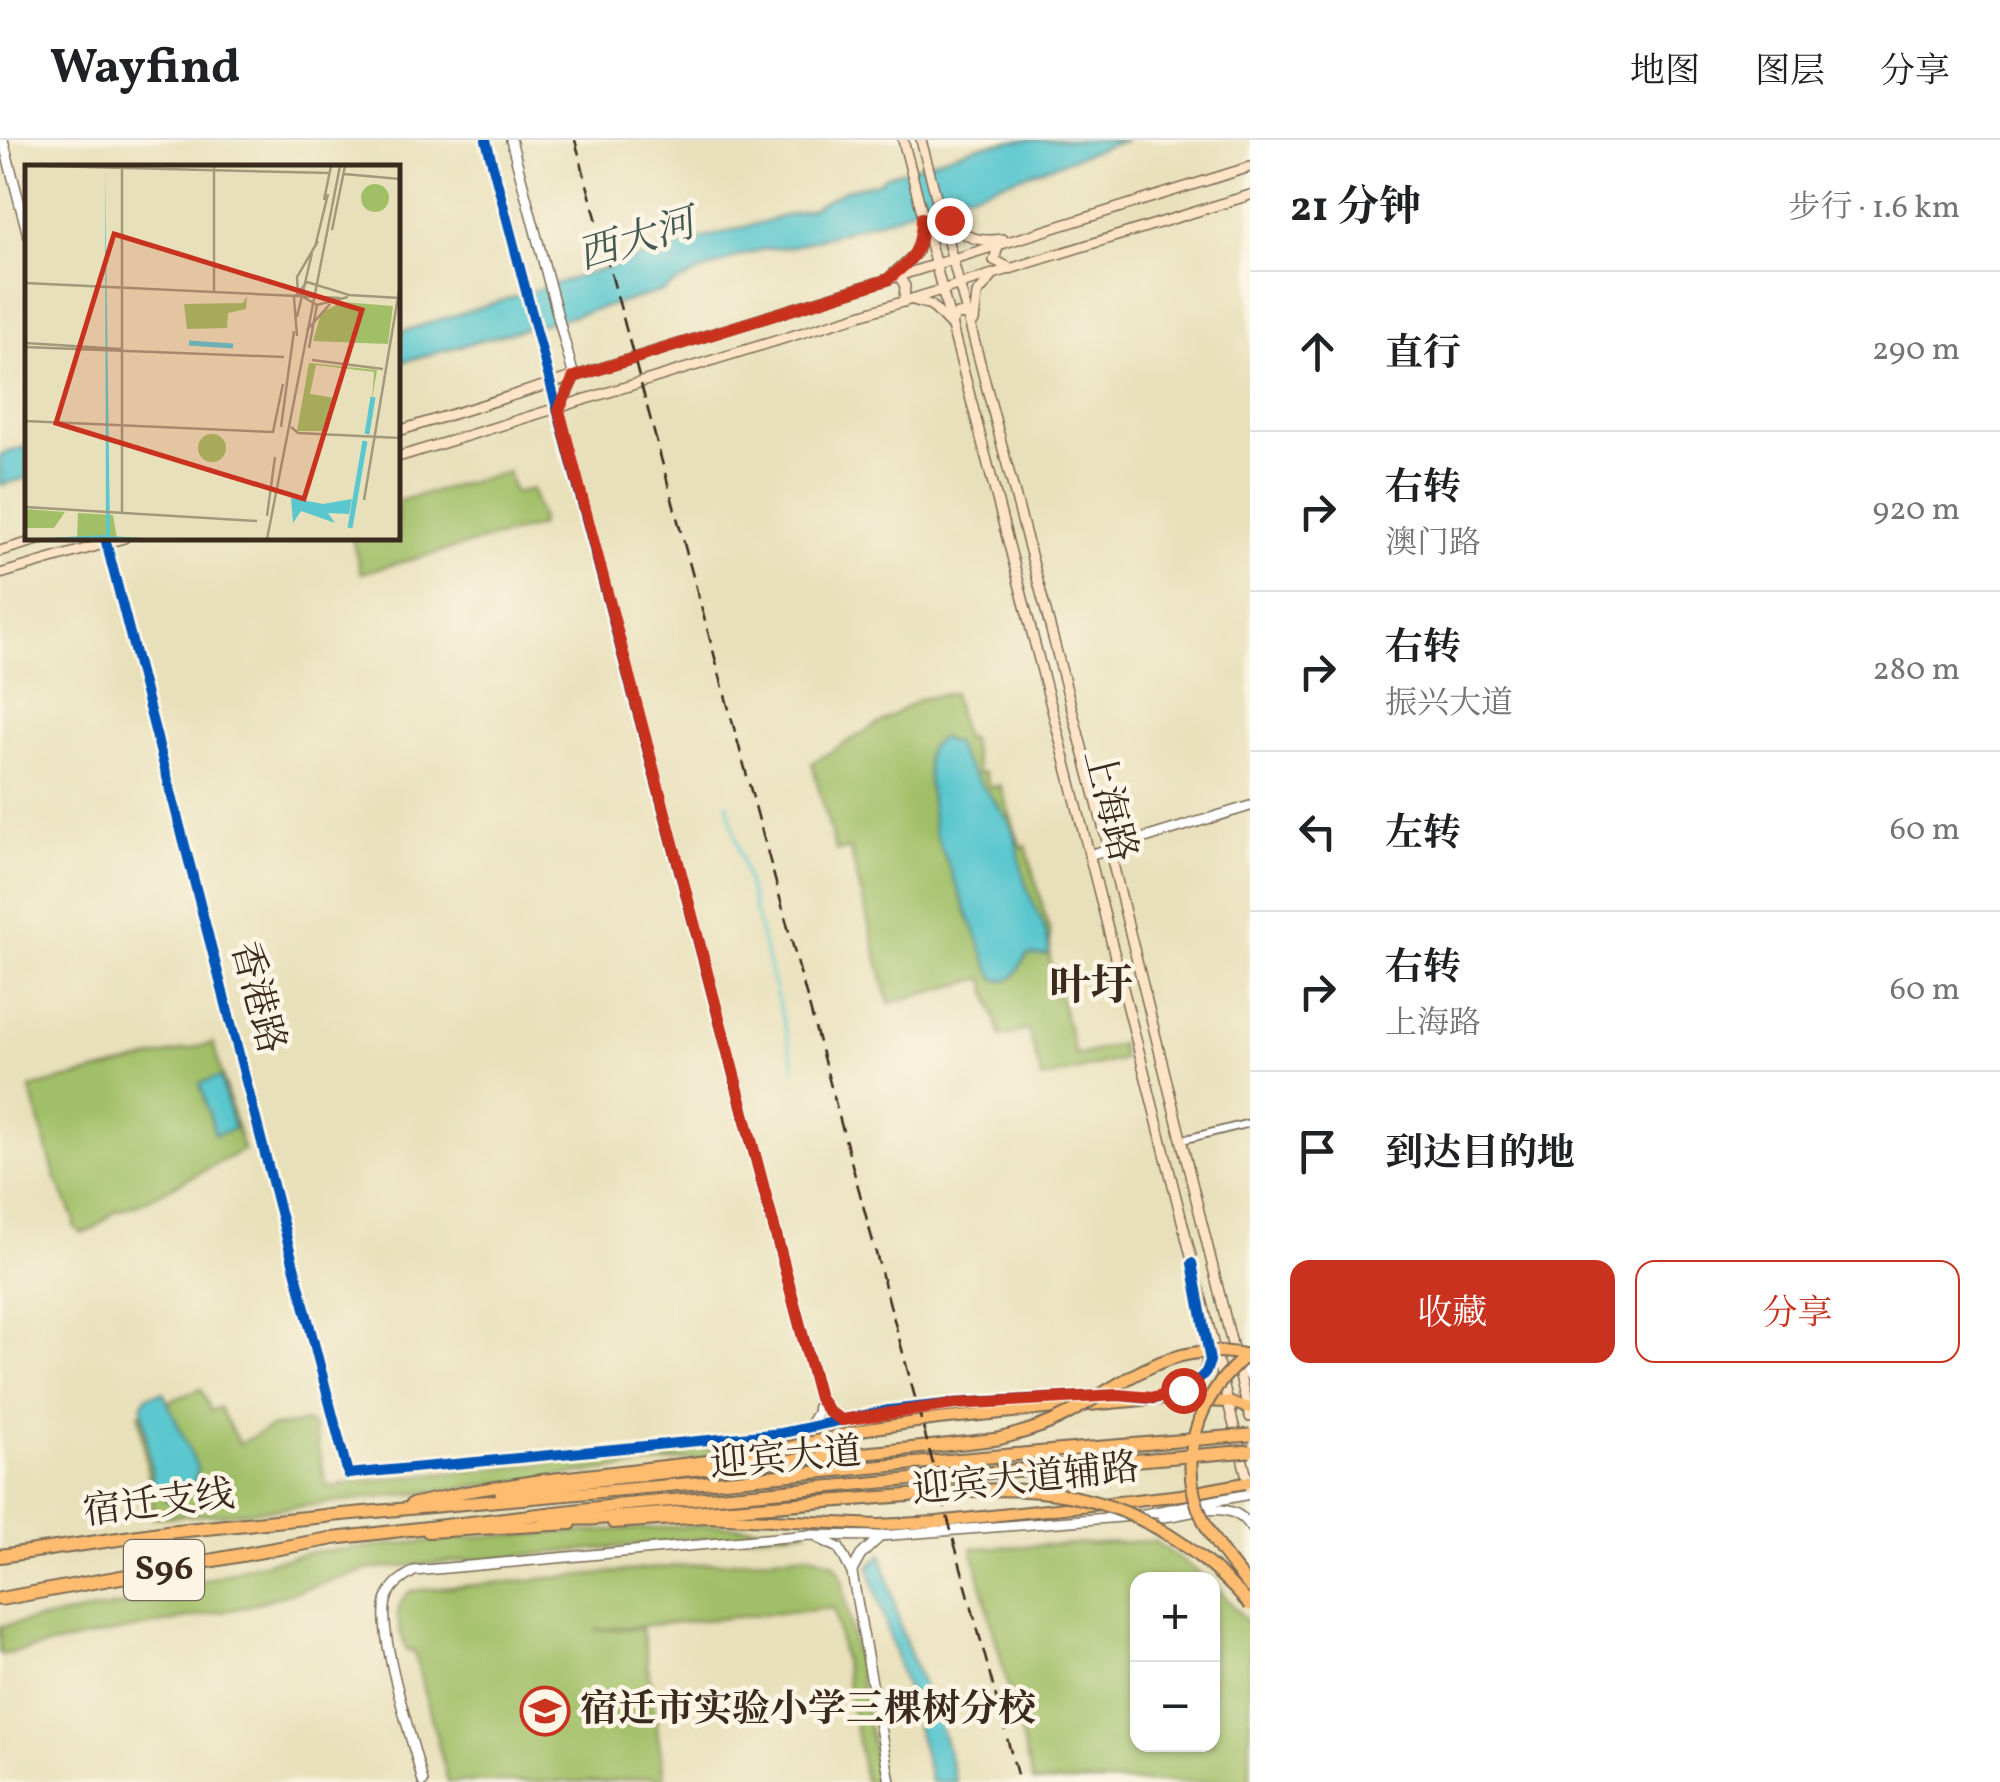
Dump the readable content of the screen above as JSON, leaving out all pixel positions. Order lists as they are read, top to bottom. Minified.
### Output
{"streets":{"highway":["迎宾大道","宿迁支线","S96"],"main road":["上海路","迎宾大道辅路"],"street":["香港路"]},"crossings":[["上海路","迎宾大道辅路"],["迎宾大道","迎宾大道辅路"],["迎宾大道","宿迁支线"]],"districts":["叶圩"],"water":["西大河"],"places":{"school or university":["宿迁市实验小学三棵树分校"]},"page":{"header":"Wayfind","nav":["地图","图层","分享"],"heading":["21 分钟","步行 · 1.6 km"],"list":[["直行","290 m"],["右转","澳门路","920 m"],["右转","振兴大道","280 m"],["左转","60 m"],["右转","上海路","60 m"],"到达目的地"],"buttons":["收藏","分享"],"map_buttons":["+","−"]}}
